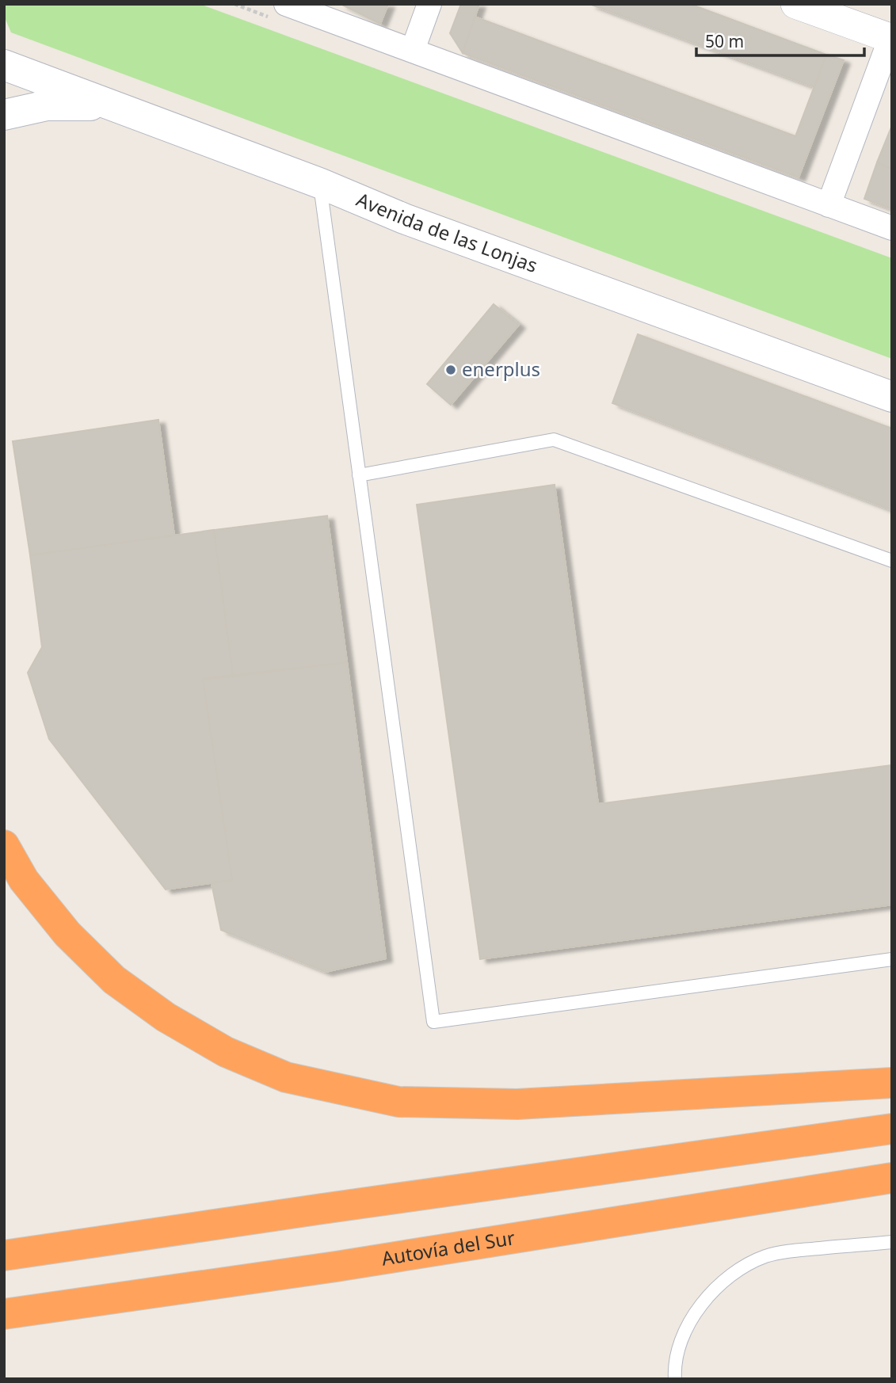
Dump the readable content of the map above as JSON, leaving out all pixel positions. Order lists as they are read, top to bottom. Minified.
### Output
{"streets":{"highway":["Autovía del Sur"],"main road":["Avenida de las Lonjas"]},"places":["enerplus"],"scale_bar":"50 m"}
